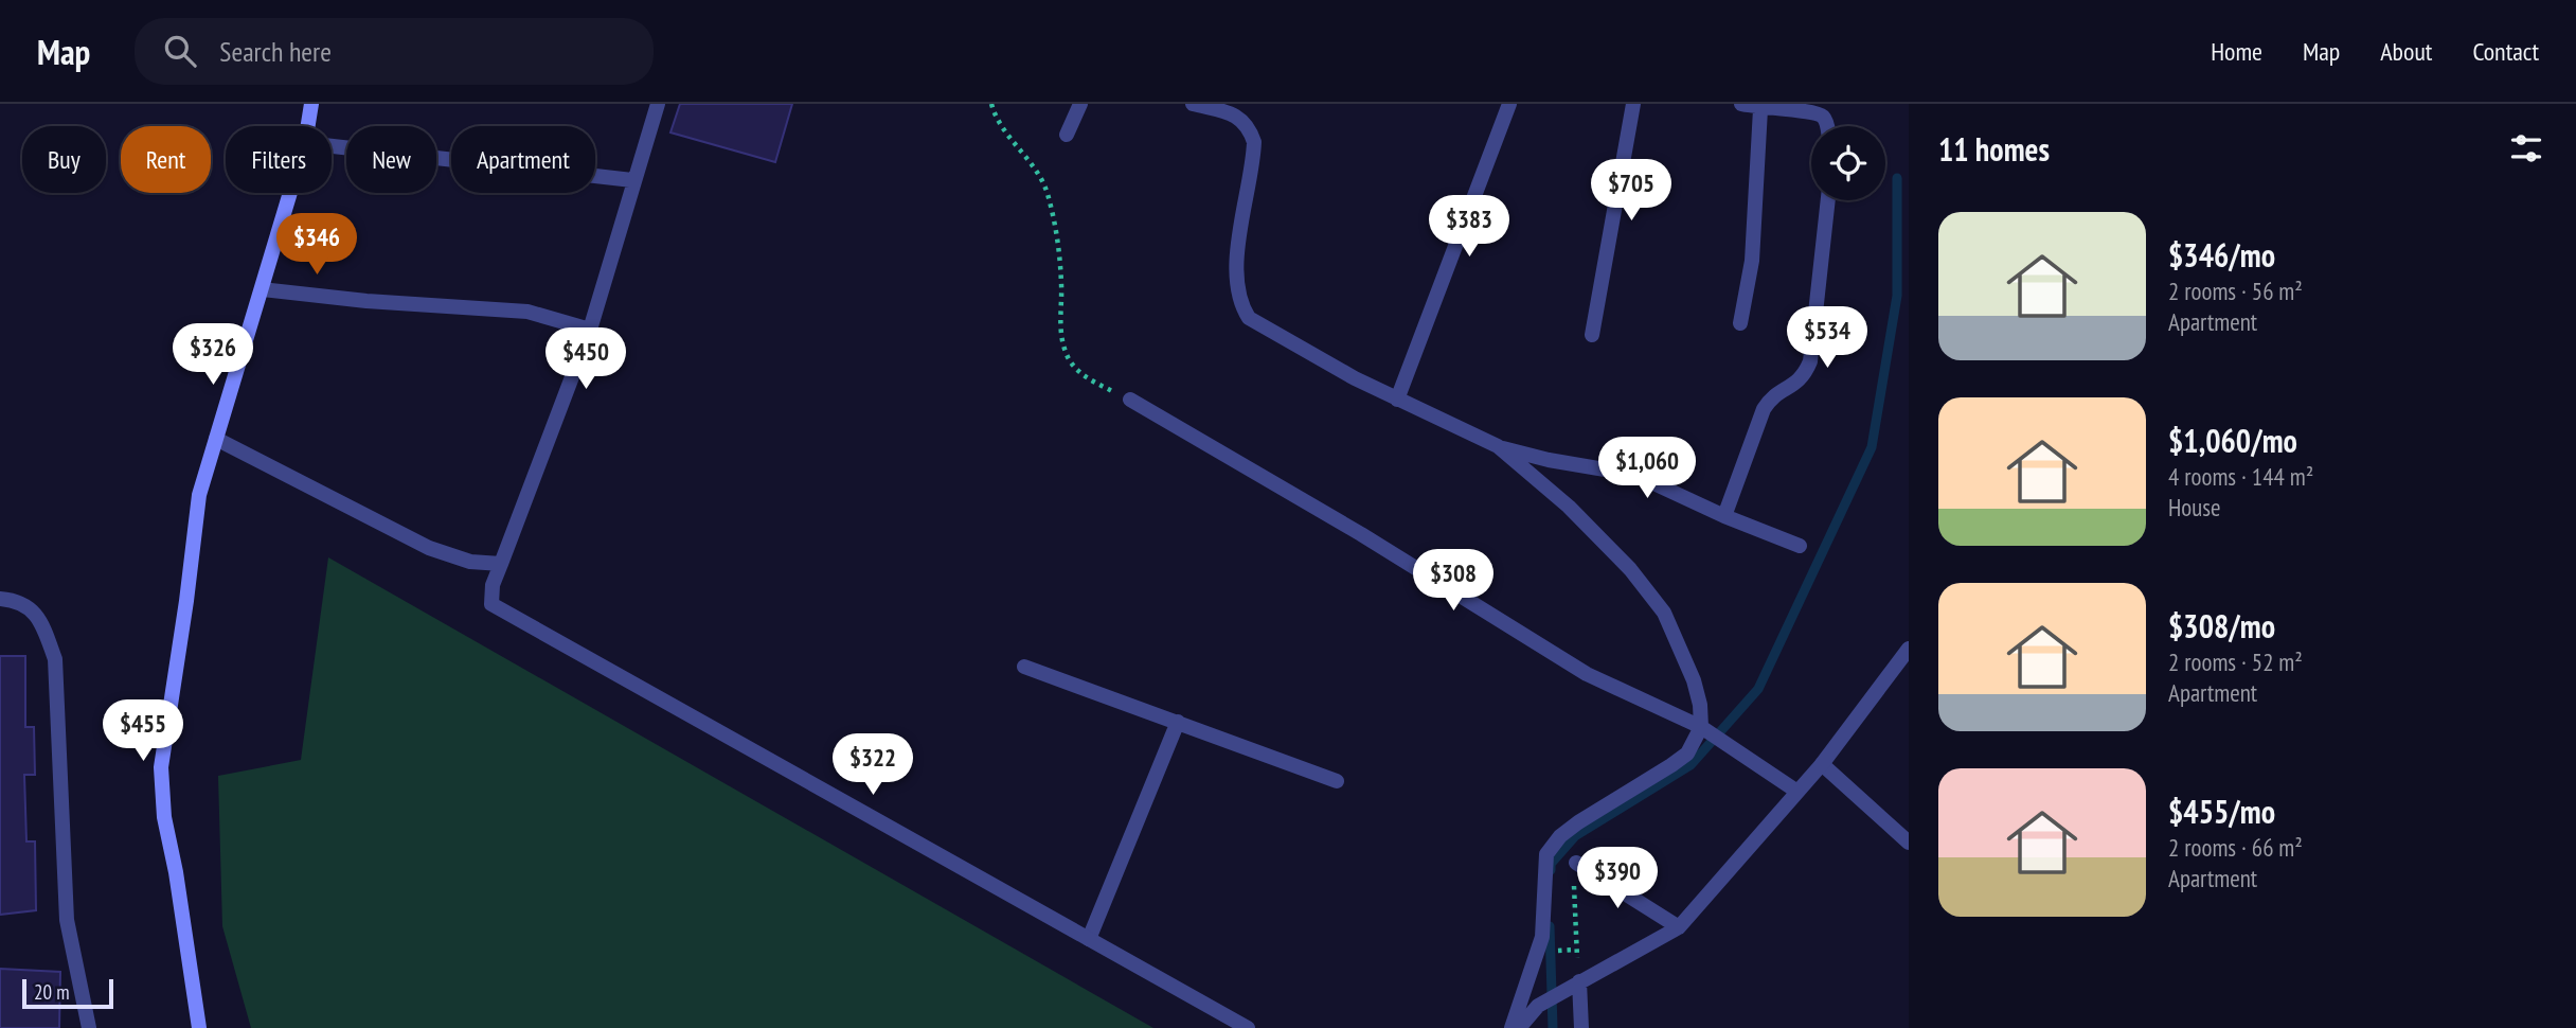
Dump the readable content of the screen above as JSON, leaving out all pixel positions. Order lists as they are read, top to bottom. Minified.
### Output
{"scale_bar":"20 m","page":{"header":"Map","search":"Search here","nav":["Home","Map","About","Contact"],"heading":"11 homes","chip":["Buy","Rent","Filters","New","Apartment"],"price":["$705","$383","$346","$534","$326","$450","$1,060","$308","$455","$322","$390"],"list":[{"name":"$346/mo","note":"2 rooms · 56 m² · Apartment"},{"name":"$1,060/mo","note":"4 rooms · 144 m² · House"},{"name":"$308/mo","note":"2 rooms · 52 m² · Apartment"},{"name":"$455/mo","note":"2 rooms · 66 m² · Apartment"}],"scale":"20 m"}}
